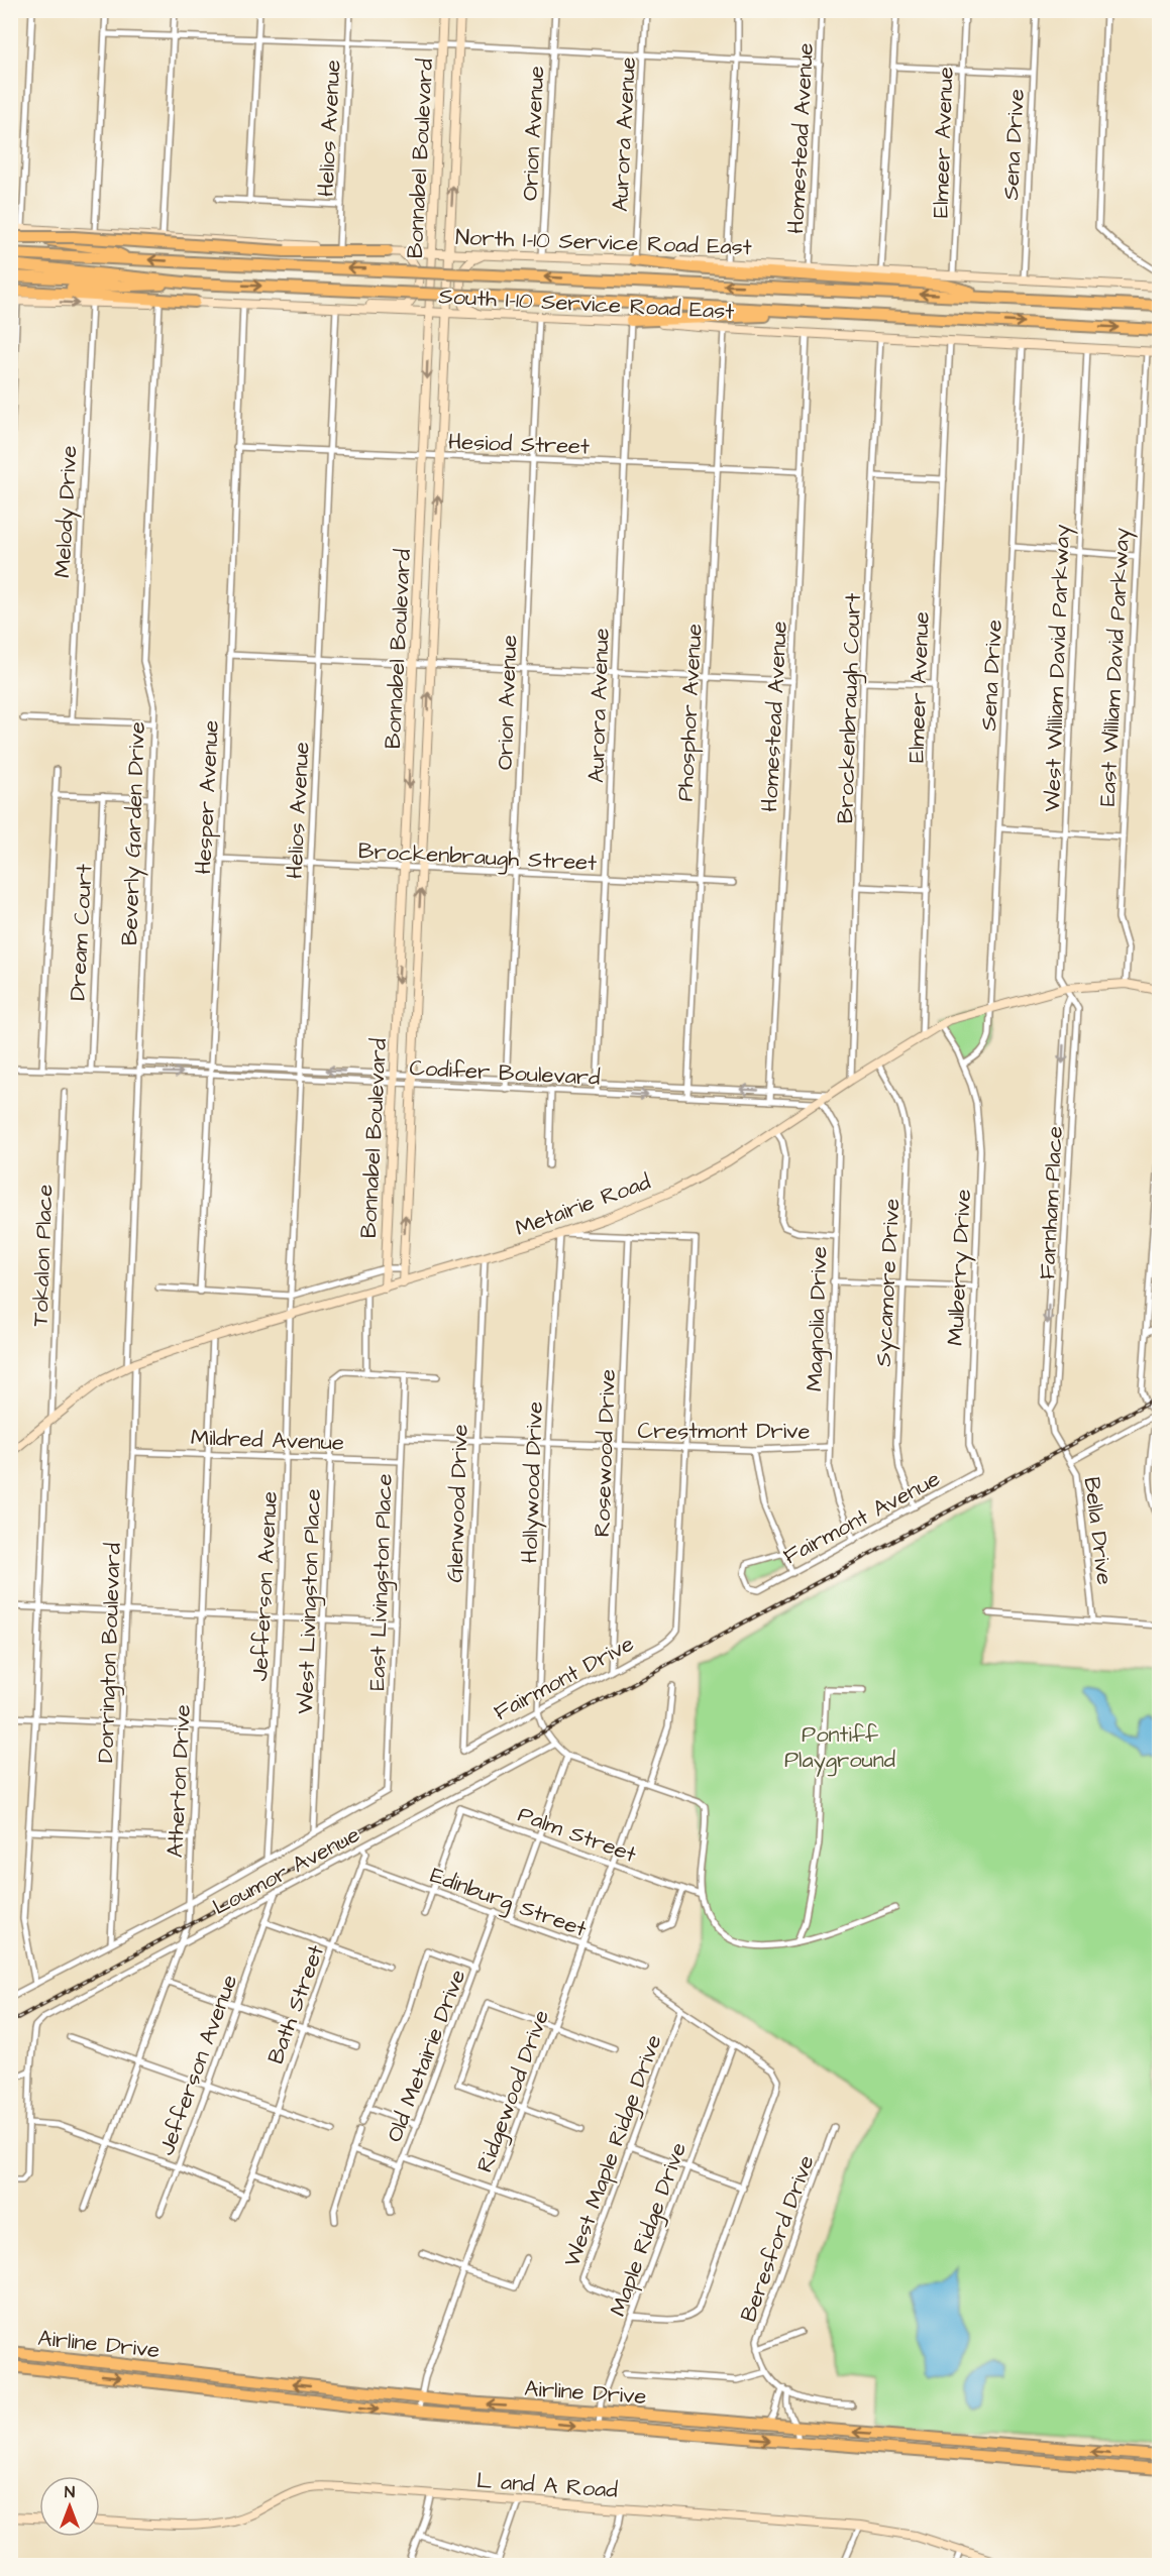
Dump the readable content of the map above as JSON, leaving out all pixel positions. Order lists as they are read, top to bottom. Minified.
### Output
{"streets":{"highway":["Airline Drive"],"main road":["Bonnabel Boulevard","North I-10 Service Road East","South I-10 Service Road East","Metairie Road","L and A Road"],"street":["Helios Avenue","Orion Avenue","Aurora Avenue","Homestead Avenue","Elmeer Avenue","Sena Drive","Hesiod Street","Melody Drive","East William David Parkway","West William David Parkway","Brockenbraugh Court","Phosphor Avenue","Hesper Avenue","Beverly Garden Drive","Brockenbraugh Street","Dream Court","Codifer Boulevard","Farnham Place","Tokalon Place","Mulberry Drive","Sycamore Drive","Magnolia Drive","Crestmont Drive","Mildred Avenue","Rosewood Drive","Hollywood Drive","Glenwood Drive","Fairmont Avenue","Bella Drive","East Livingston Place","Jefferson Avenue","West Livingston Place","Dorrington Boulevard","Fairmont Drive","Atherton Drive","Palm Street","Loumor Avenue","Edinburg Street","Bath Street","Old Metairie Drive","Ridgewood Drive","West Maple Ridge Drive","Maple Ridge Drive","Beresford Drive"]},"crossings":[["Helios Avenue","North I-10 Service Road East"],["Helios Avenue","South I-10 Service Road East"],["Helios Avenue","Hesiod Street"],["Helios Avenue","Brockenbraugh Street"],["Helios Avenue","Codifer Boulevard"],["Helios Avenue","Metairie Road"],["Helios Avenue","Jefferson Avenue"],["Orion Avenue","North I-10 Service Road East"],["Orion Avenue","South I-10 Service Road East"],["Orion Avenue","Hesiod Street"],["Orion Avenue","Brockenbraugh Street"],["Orion Avenue","Codifer Boulevard"],["Aurora Avenue","North I-10 Service Road East"],["Aurora Avenue","South I-10 Service Road East"],["Aurora Avenue","Hesiod Street"],["Aurora Avenue","Brockenbraugh Street"],["Aurora Avenue","Codifer Boulevard"],["Homestead Avenue","North I-10 Service Road East"],["Homestead Avenue","South I-10 Service Road East"],["Homestead Avenue","Hesiod Street"],["Homestead Avenue","Codifer Boulevard"],["Elmeer Avenue","North I-10 Service Road East"],["Elmeer Avenue","South I-10 Service Road East"],["Elmeer Avenue","Metairie Road"],["Sena Drive","North I-10 Service Road East"],["Sena Drive","South I-10 Service Road East"],["Sena Drive","Metairie Road"],["Bonnabel Boulevard","North I-10 Service Road East"],["Bonnabel Boulevard","South I-10 Service Road East"],["Bonnabel Boulevard","Hesiod Street"],["Bonnabel Boulevard","Brockenbraugh Street"],["Bonnabel Boulevard","Codifer Boulevard"],["Bonnabel Boulevard","Metairie Road"],["South I-10 Service Road East","Melody Drive"],["South I-10 Service Road East","East William David Parkway"],["South I-10 Service Road East","West William David Parkway"],["South I-10 Service Road East","Brockenbraugh Court"],["South I-10 Service Road East","Phosphor Avenue"],["South I-10 Service Road East","Hesper Avenue"],["South I-10 Service Road East","Beverly Garden Drive"],["Hesiod Street","Phosphor Avenue"],["Hesiod Street","Hesper Avenue"],["East William David Parkway","Metairie Road"],["West William David Parkway","Farnham Place"],["West William David Parkway","Metairie Road"],["Brockenbraugh Court","Metairie Road"],["Phosphor Avenue","Brockenbraugh Street"],["Phosphor Avenue","Codifer Boulevard"],["Hesper Avenue","Brockenbraugh Street"],["Hesper Avenue","Codifer Boulevard"],["Beverly Garden Drive","Codifer Boulevard"],["Beverly Garden Drive","Metairie Road"],["Dream Court","Codifer Boulevard"],["Codifer Boulevard","Metairie Road"],["Codifer Boulevard","Magnolia Drive"],["Farnham Place","Metairie Road"],["Farnham Place","Bella Drive"],["Metairie Road","Tokalon Place"],["Metairie Road","Mulberry Drive"],["Metairie Road","Sycamore Drive"],["Metairie Road","Magnolia Drive"],["Metairie Road","Hollywood Drive"],["Metairie Road","Glenwood Drive"],["Metairie Road","Jefferson Avenue"],["Metairie Road","Dorrington Boulevard"],["Metairie Road","Atherton Drive"],["Tokalon Place","Loumor Avenue"],["Mulberry Drive","Fairmont Avenue"],["Sycamore Drive","Fairmont Avenue"],["Magnolia Drive","Crestmont Drive"],["Magnolia Drive","Fairmont Avenue"],["Crestmont Drive","Rosewood Drive"],["Crestmont Drive","Hollywood Drive"],["Crestmont Drive","Glenwood Drive"],["Crestmont Drive","East Livingston Place"],["Crestmont Drive","Fairmont Drive"],["Mildred Avenue","East Livingston Place"],["Mildred Avenue","Jefferson Avenue"],["Mildred Avenue","West Livingston Place"],["Mildred Avenue","Dorrington Boulevard"],["Mildred Avenue","Atherton Drive"],["Rosewood Drive","Fairmont Drive"],["Hollywood Drive","Fairmont Drive"],["Hollywood Drive","Loumor Avenue"],["Glenwood Drive","Fairmont Drive"],["East Livingston Place","Loumor Avenue"],["Jefferson Avenue","Loumor Avenue"],["West Livingston Place","Loumor Avenue"],["Dorrington Boulevard","Loumor Avenue"],["Atherton Drive","Loumor Avenue"],["Palm Street","Ridgewood Drive"],["Loumor Avenue","Bath Street"],["Edinburg Street","Bath Street"],["Edinburg Street","Old Metairie Drive"],["Edinburg Street","Ridgewood Drive"],["Ridgewood Drive","Airline Drive"],["West Maple Ridge Drive","Maple Ridge Drive"],["Maple Ridge Drive","Airline Drive"]],"parks":["Pontiff Playground"],"north":"top"}
